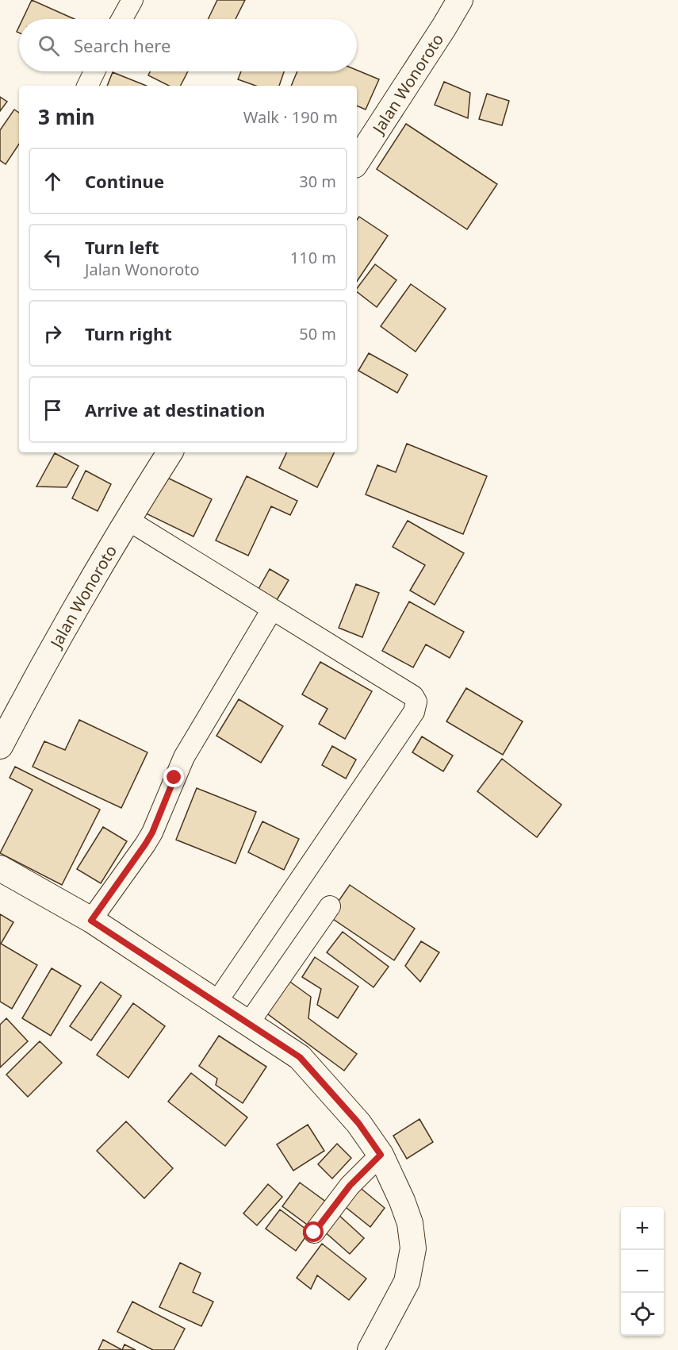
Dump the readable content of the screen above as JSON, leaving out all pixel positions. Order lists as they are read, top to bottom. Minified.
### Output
{"streets":{"street":["Jalan Wonoroto"]},"page":{"search":"Search here","heading":["3 min","Walk · 190 m"],"list":[["Continue","30 m"],["Turn left","Jalan Wonoroto","110 m"],["Turn right","50 m"],"Arrive at destination"],"map_buttons":["+","−"]}}
